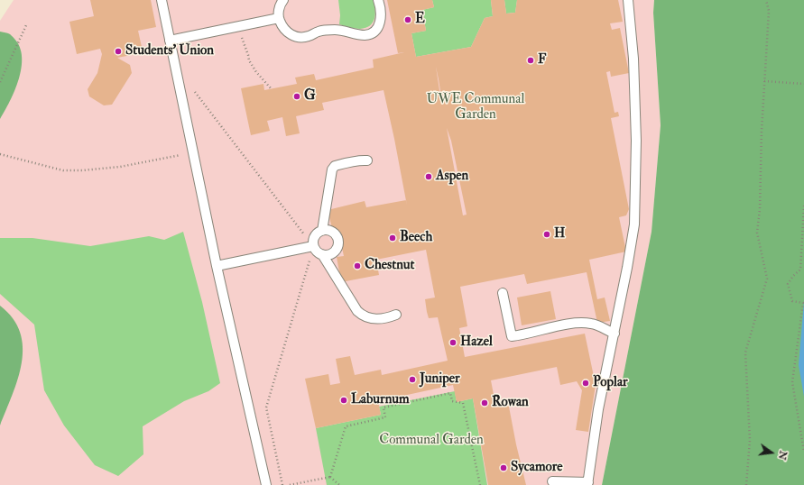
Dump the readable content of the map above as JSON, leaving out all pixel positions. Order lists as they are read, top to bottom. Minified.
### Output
{"parks":["UWE Communal Garden","Communal Garden"],"places":["E","Students' Union","F","G","Aspen","H","Beech","Chestnut","Hazel","Juniper","Poplar","Laburnum","Rowan","Sycamore"],"north":"right"}
